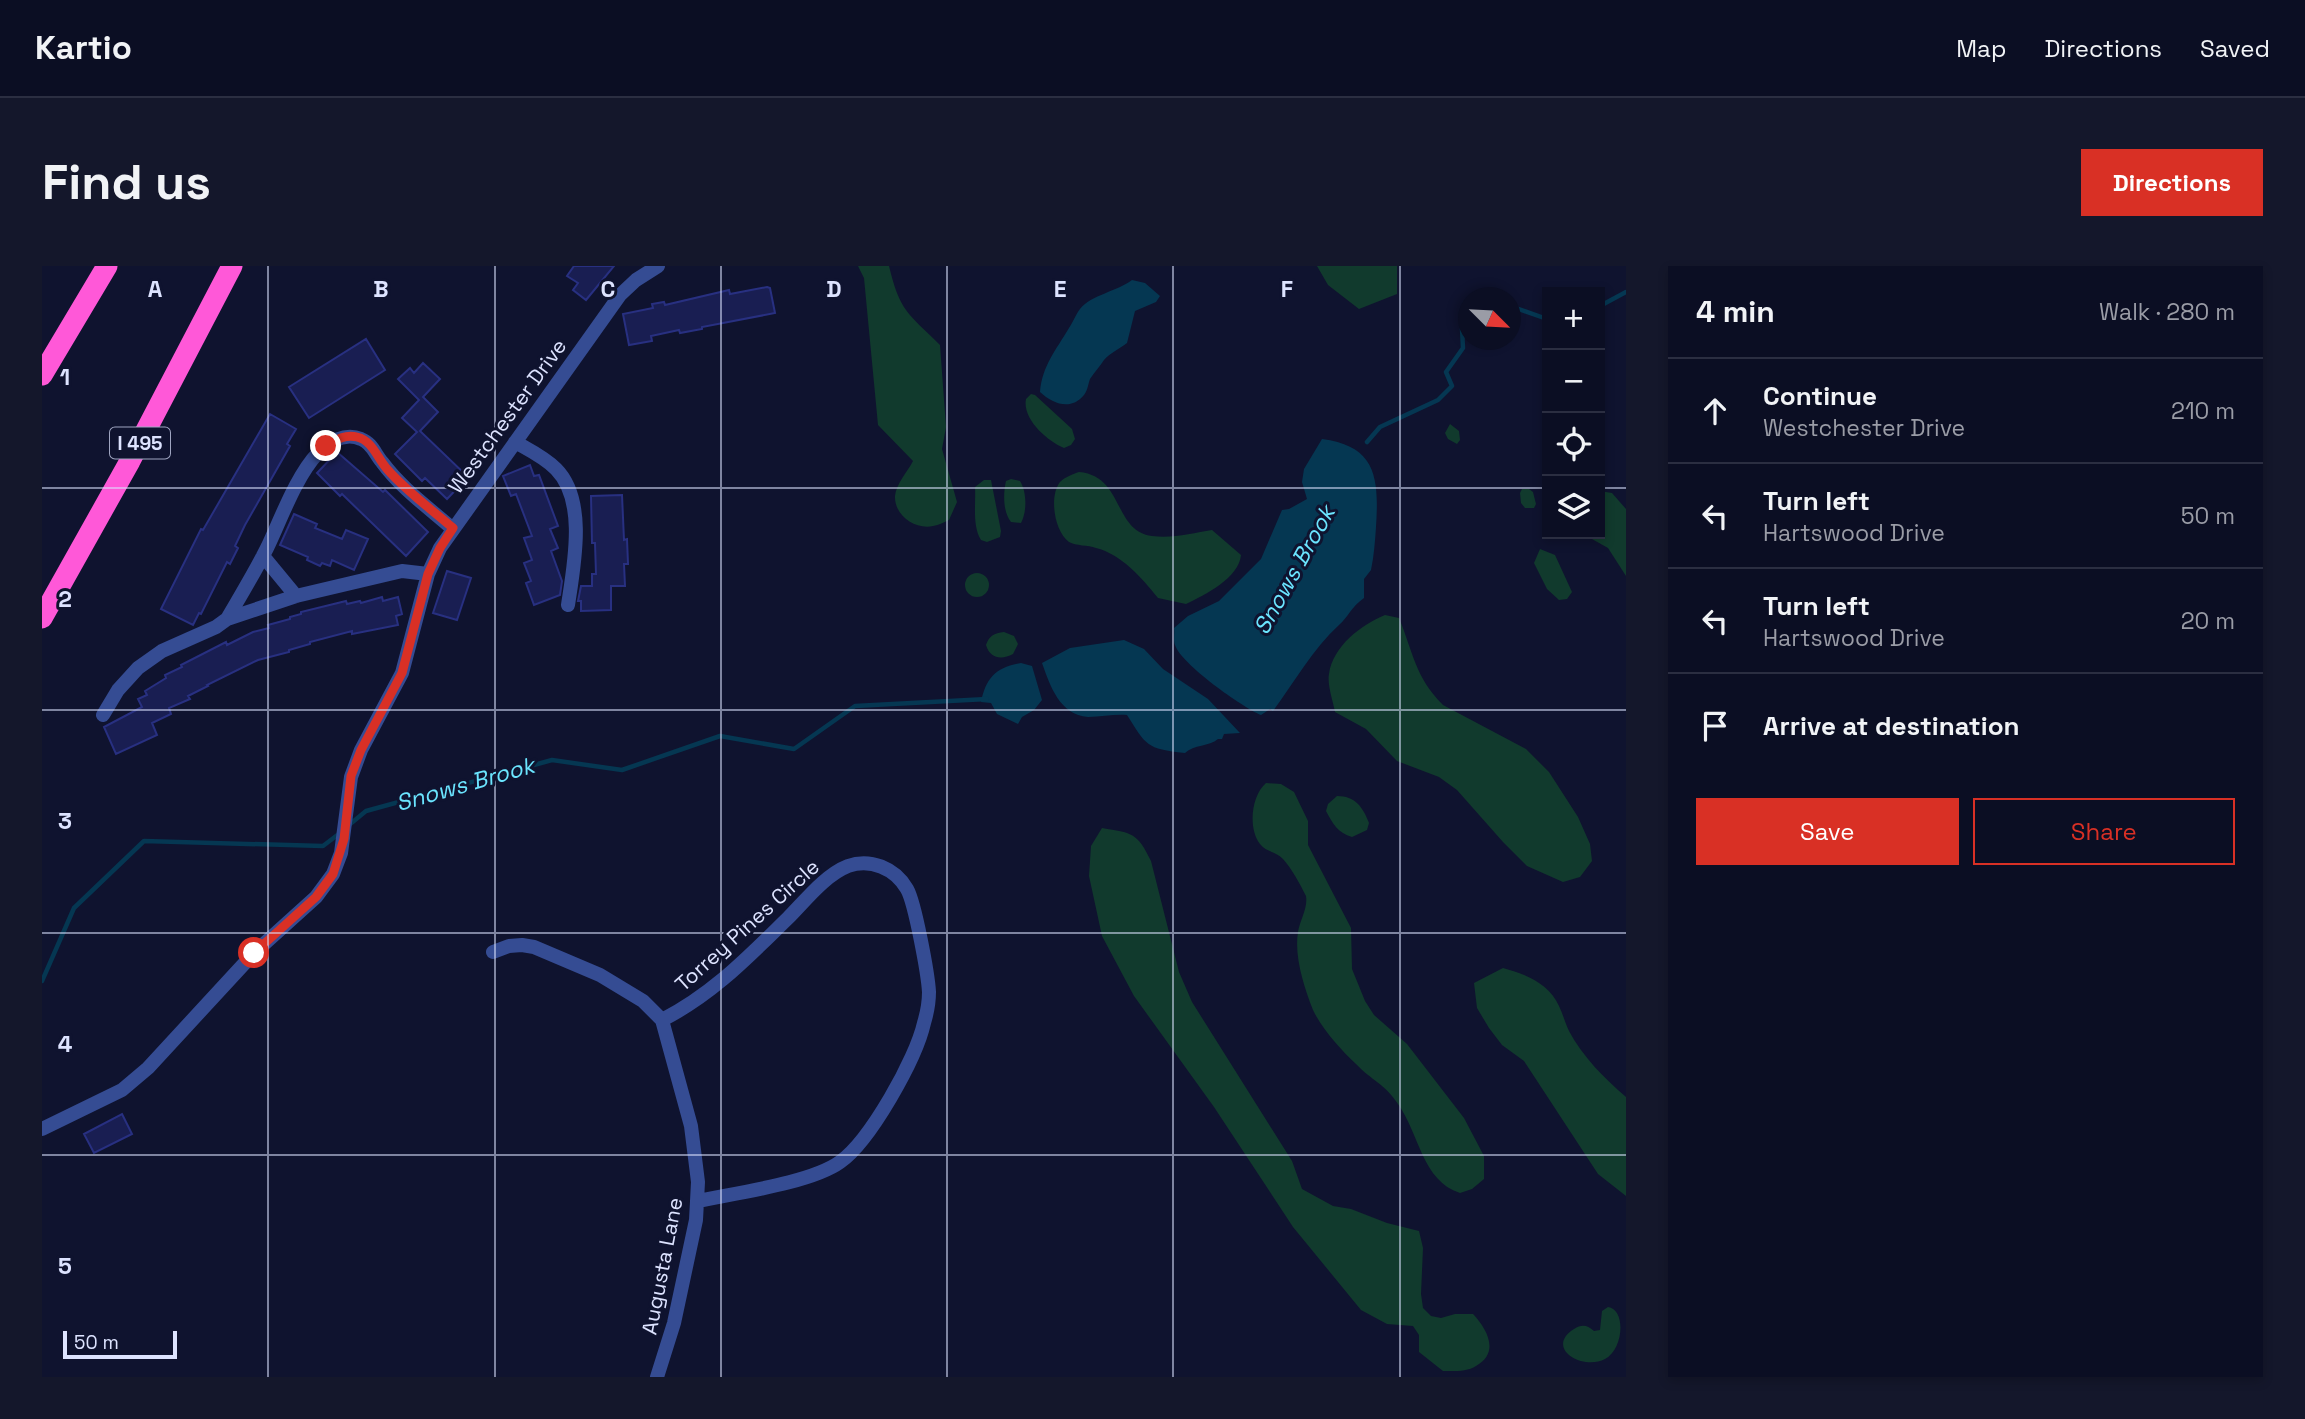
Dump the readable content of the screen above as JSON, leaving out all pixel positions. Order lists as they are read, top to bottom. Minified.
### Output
{"streets":{"highway":["I 495"],"street":["Westchester Drive","Torrey Pines Circle","Augusta Lane"]},"crossings":[["Torrey Pines Circle","Augusta Lane"]],"water":["Snows Brook"],"scale_bar":"50 m","north":"bottom right","page":{"header":"Kartio","nav":["Map","Directions","Saved"],"buttons":["Directions",["Save","Share"]],"title":"Find us","heading":["4 min","Walk · 280 m"],"map_buttons":["+","−"],"list":[["Continue","Westchester Drive","210 m"],["Turn left","Hartswood Drive","50 m"],["Turn left","Hartswood Drive","20 m"],"Arrive at destination"],"scale":"50 m"},"grid":{"columns":["A","B","C","D","E","F"],"rows":["1","2","3","4","5"]}}
